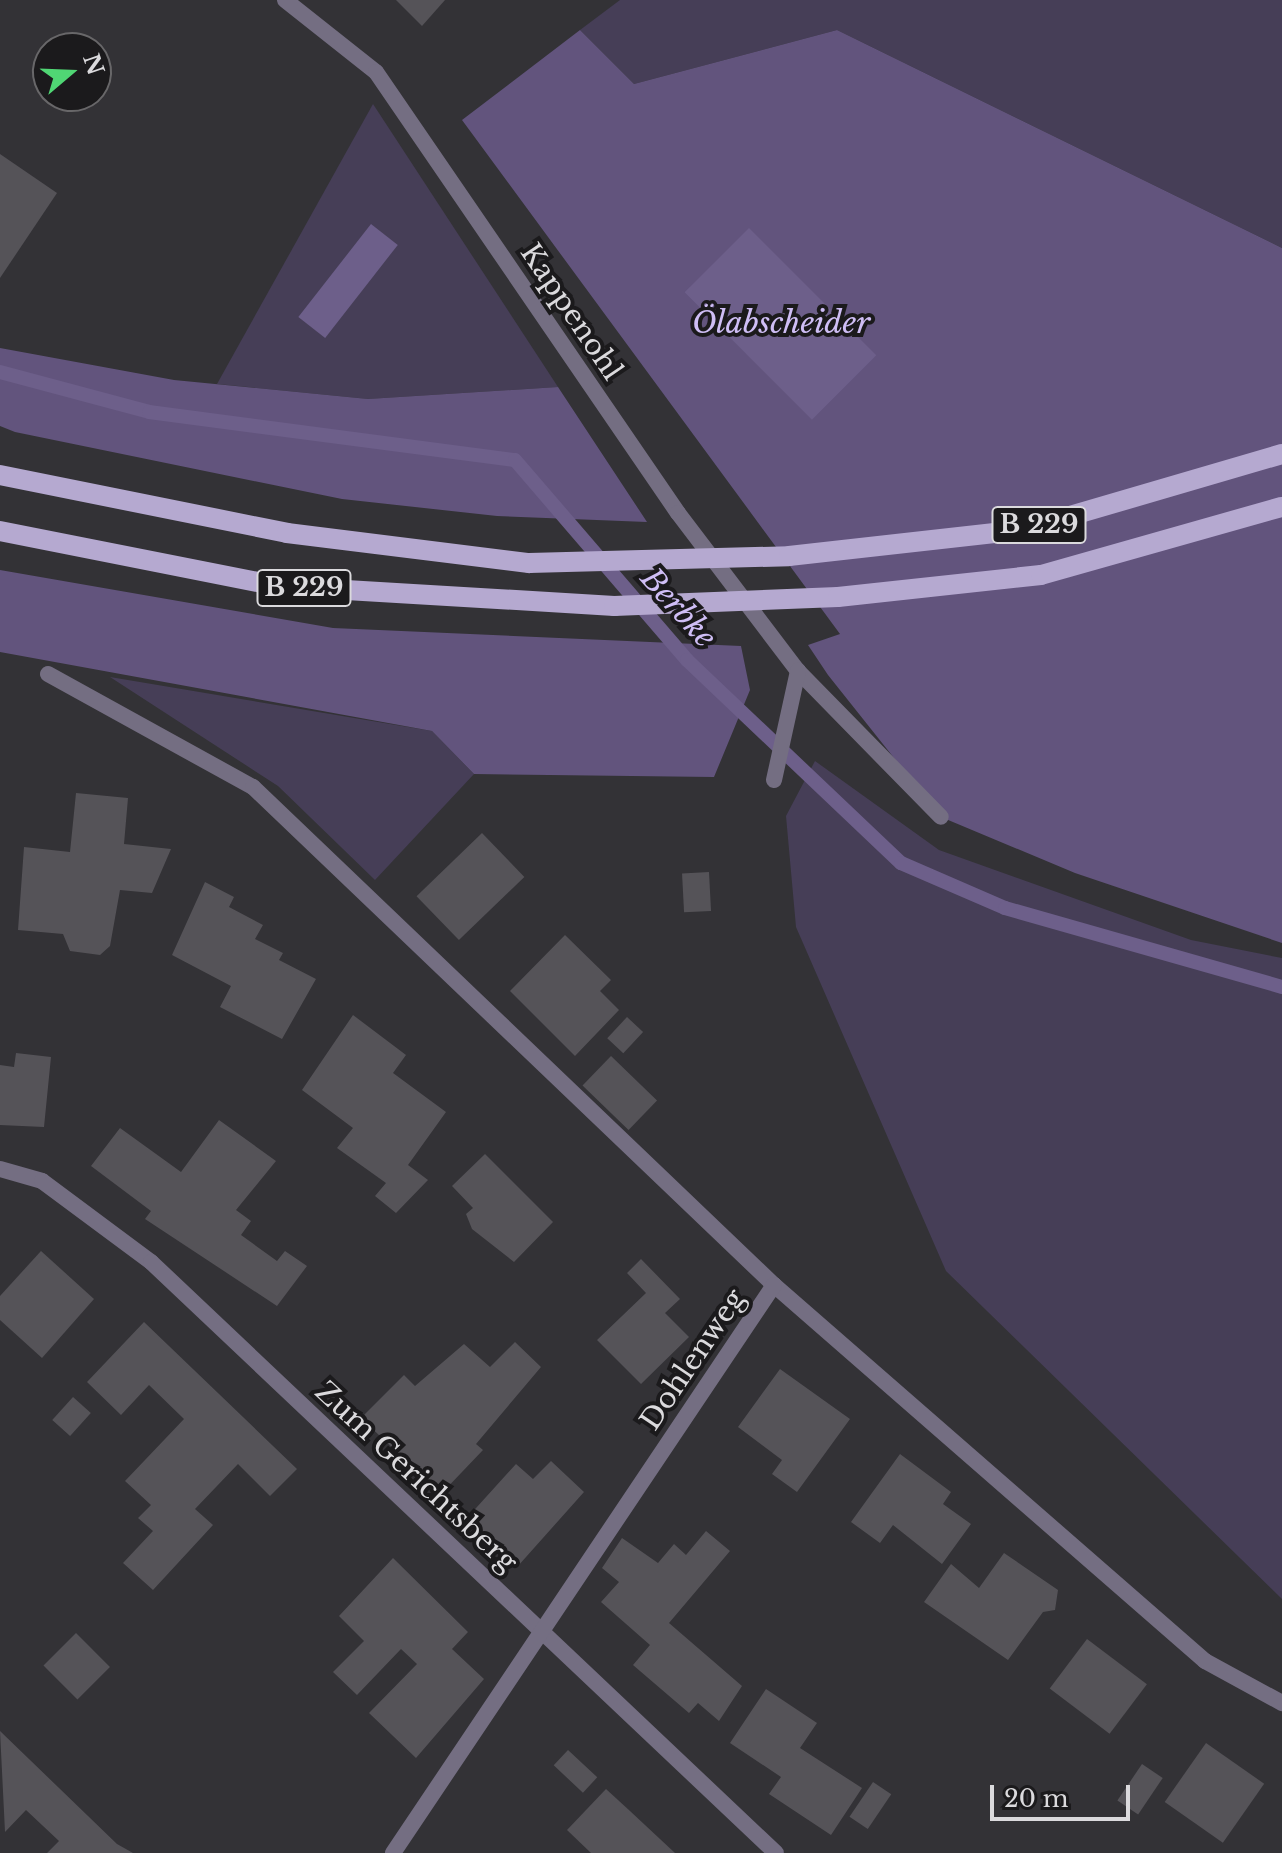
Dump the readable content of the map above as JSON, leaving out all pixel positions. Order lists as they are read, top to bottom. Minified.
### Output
{"streets":{"main road":["B 229"],"street":["Kappenohl","Dohlenweg","Zum Gerichtsberg"]},"crossings":[["Dohlenweg","Zum Gerichtsberg"]],"water":["Ölabscheider","Berbke"],"scale_bar":"20 m","north":"right"}
